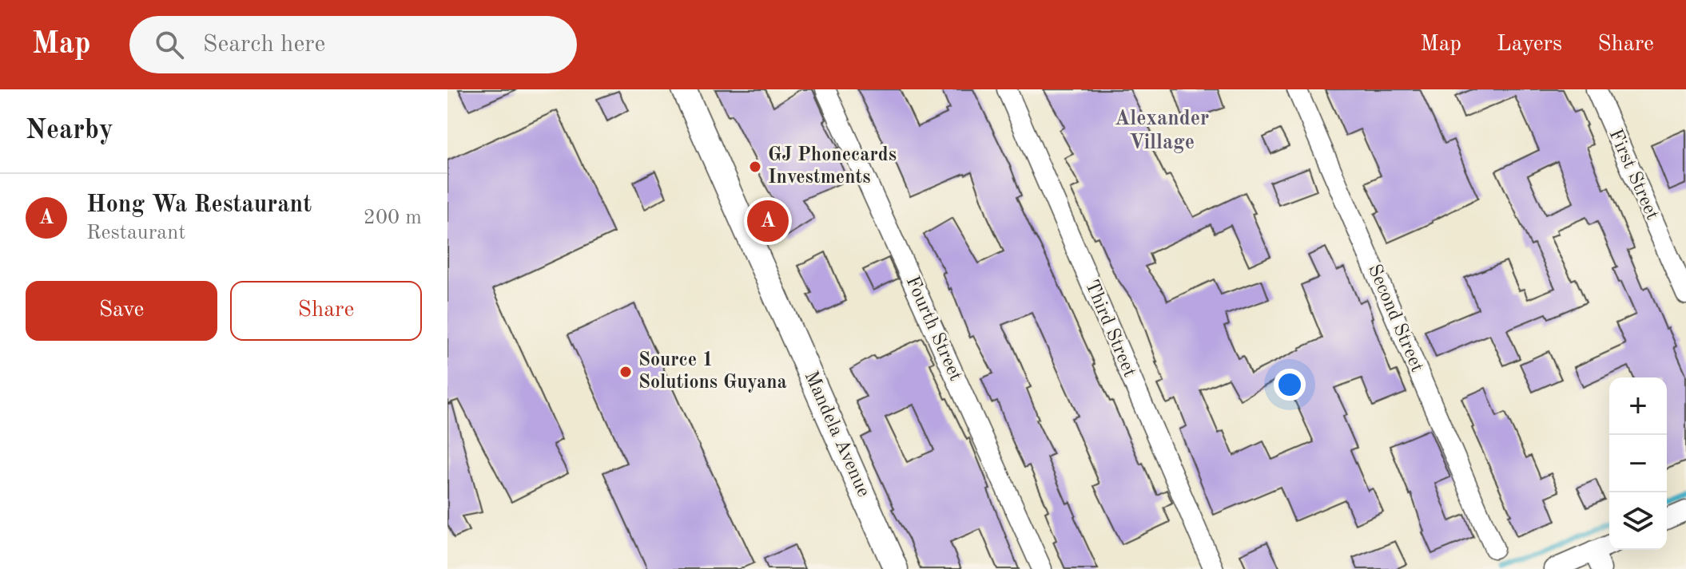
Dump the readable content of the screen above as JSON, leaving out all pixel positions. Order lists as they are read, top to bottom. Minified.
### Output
{"streets":{"main road":["Mandela Avenue"],"street":["First Street","Second Street","Fourth Street","Third Street"]},"districts":["Alexander Village"],"places":["GJ Phonecards Investments","Source 1 Solutions Guyana"],"page":{"header":"Map","search":"Search here","nav":["Map","Layers","Share"],"heading":"Nearby","list":[{"mark":"A","name":"Hong Wa Restaurant","note":"Restaurant","value":"200 m"}],"pins":"A","buttons":["Save","Share"],"map_buttons":["+","−"]}}
